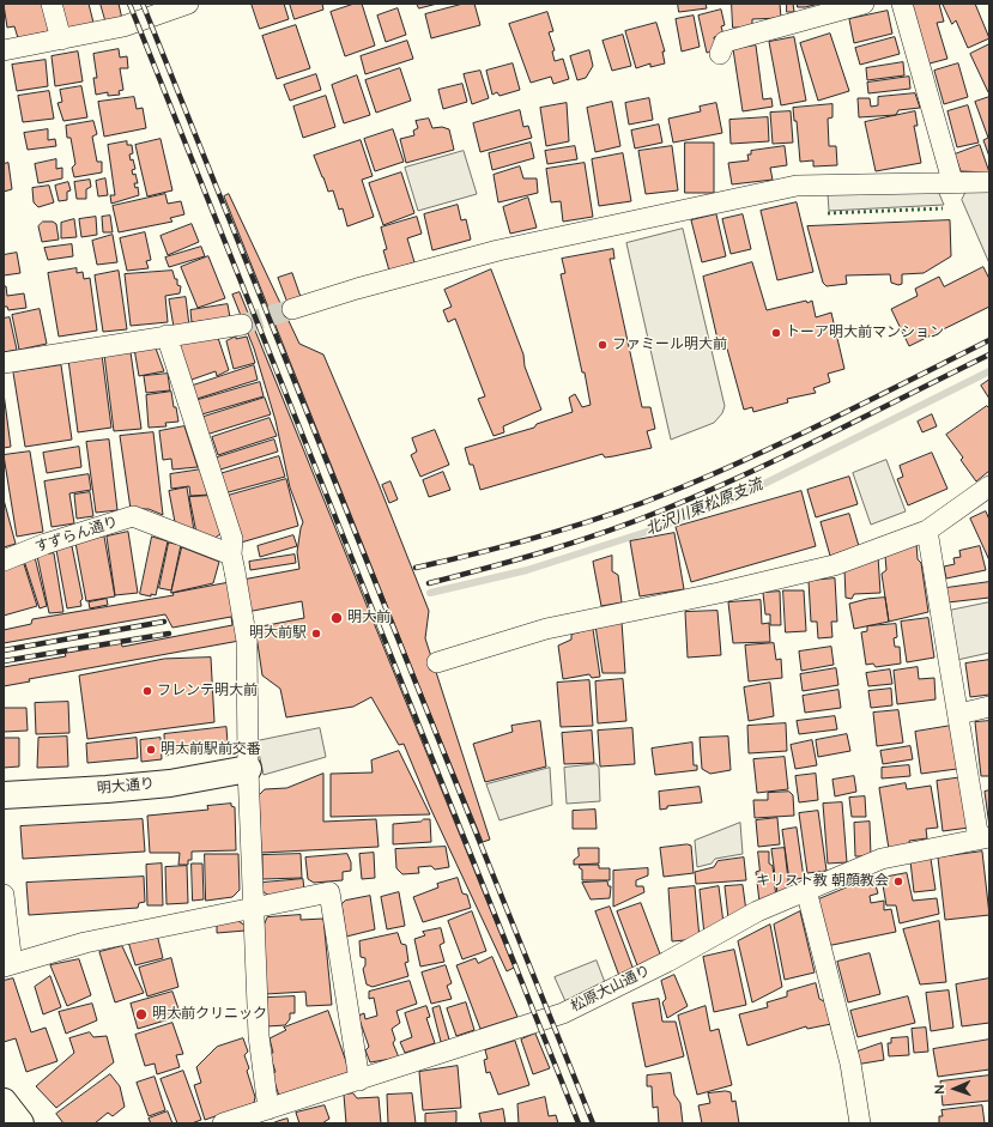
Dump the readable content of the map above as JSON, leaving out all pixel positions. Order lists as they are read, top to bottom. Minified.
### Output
{"streets":{"main road":["明大通り"],"street":["すずらん通り","松原大山通り"]},"water":["北沢川東松原支流"],"places":["トーア明大前マンション","ファミール明大前","明大前","明大前駅","フレンテ明大前","明大前駅前交番","キリスト教 朝顔教会","明大前クリニック"],"north":"left"}
